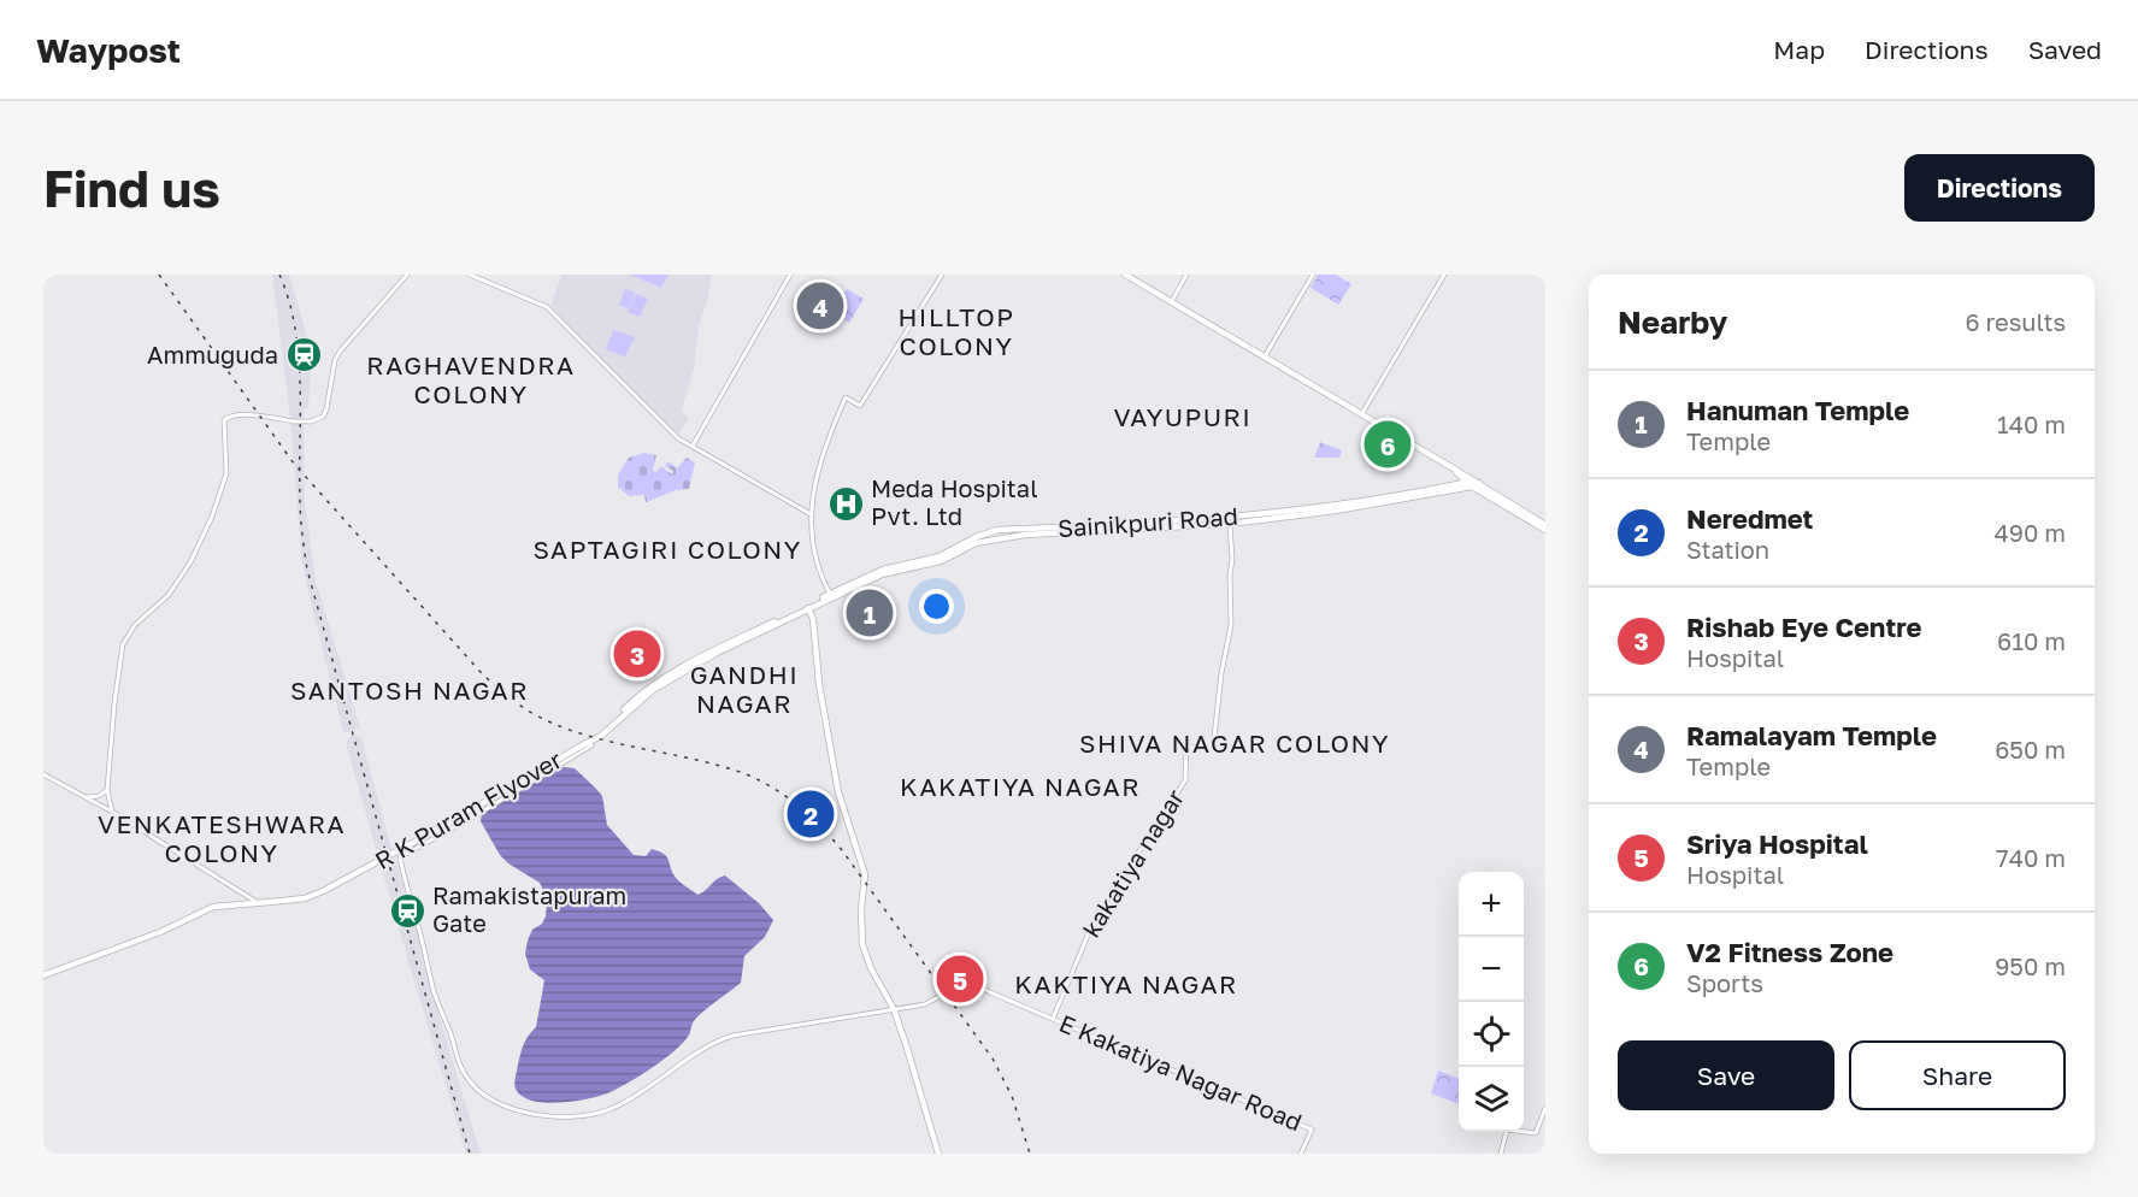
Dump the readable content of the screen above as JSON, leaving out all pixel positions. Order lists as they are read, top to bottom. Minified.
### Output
{"streets":{"main road":["Sainikpuri Road","R K Puram Flyover"],"street":["kakatiya nagar","E Kakatiya Nagar Road"]},"crossings":[["Sainikpuri Road","R K Puram Flyover"],["Sainikpuri Road","kakatiya nagar"],["kakatiya nagar","E Kakatiya Nagar Road"]],"districts":["HILLTOP COLONY","RAGHAVENDRA COLONY","VAYUPURI","SAPTAGIRI COLONY","GANDHI NAGAR","SANTOSH NAGAR","SHIVA NAGAR COLONY","KAKATIYA NAGAR","VENKATESHWARA COLONY","KAKTIYA NAGAR"],"places":{"station":["Ammuguda","Ramakistapuram Gate"],"hospital":["Meda Hospital Pvt. Ltd"]},"page":{"header":"Waypost","nav":["Map","Directions","Saved"],"buttons":["Directions",["Save","Share"]],"title":"Find us","heading":["Nearby","6 results"],"pins":["4","6","1","3","2","5"],"list":[{"mark":"1","name":"Hanuman Temple","note":"Temple","value":"140 m"},{"mark":"2","name":"Neredmet","note":"Station","value":"490 m"},{"mark":"3","name":"Rishab Eye Centre","note":"Hospital","value":"610 m"},{"mark":"4","name":"Ramalayam Temple","note":"Temple","value":"650 m"},{"mark":"5","name":"Sriya Hospital","note":"Hospital","value":"740 m"},{"mark":"6","name":"V2 Fitness Zone","note":"Sports","value":"950 m"}],"map_buttons":["+","−"]}}
